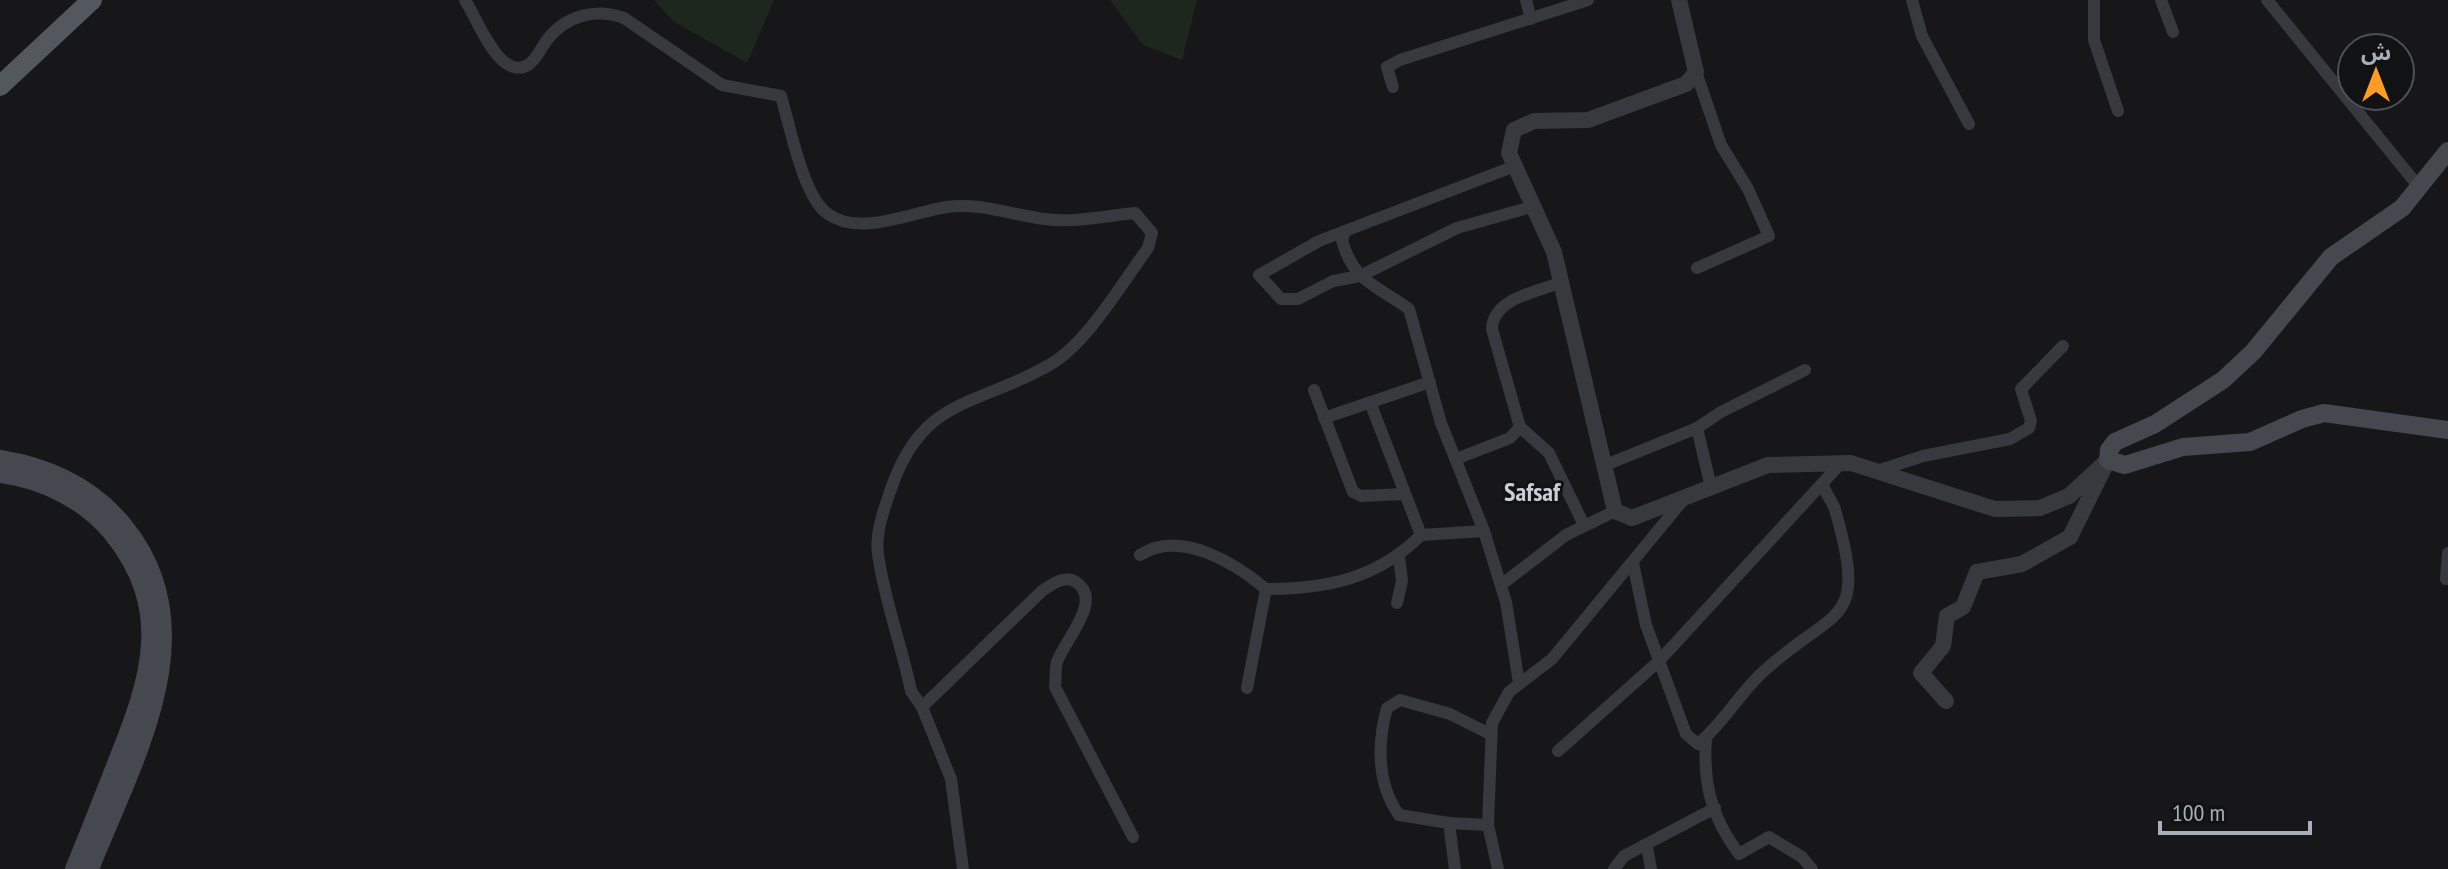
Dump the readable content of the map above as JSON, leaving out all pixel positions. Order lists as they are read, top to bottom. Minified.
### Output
{"districts":["Safsaf"],"scale_bar":"100 m","north":"top"}
